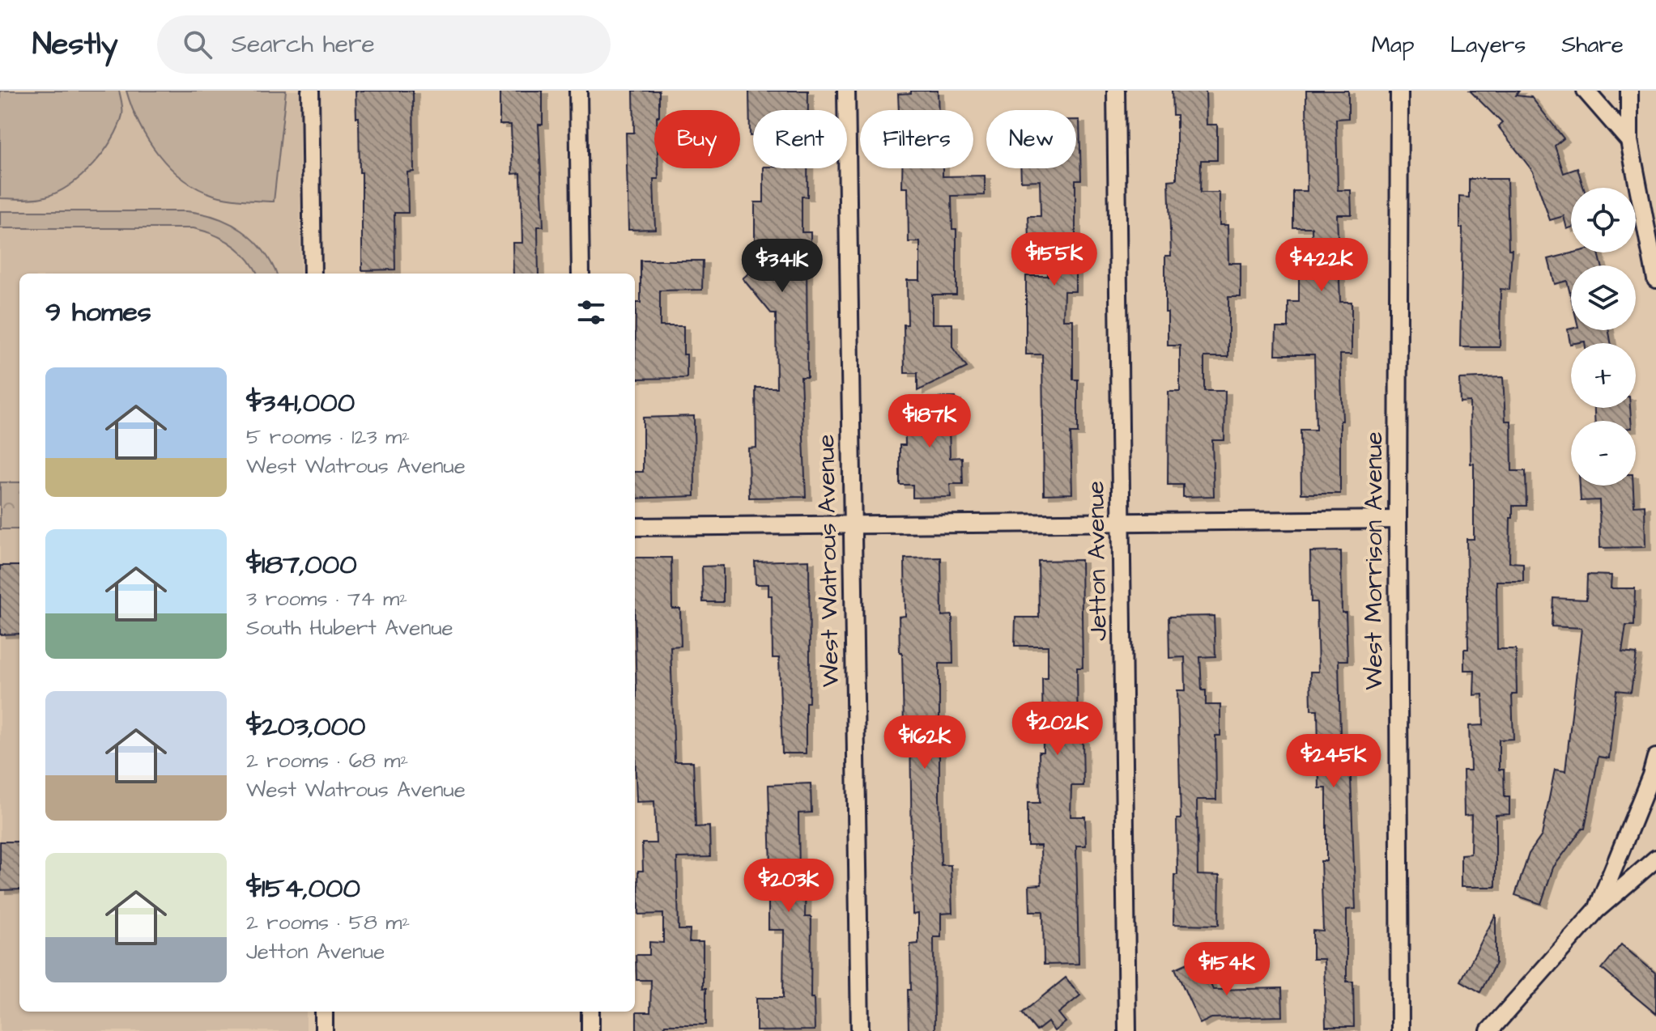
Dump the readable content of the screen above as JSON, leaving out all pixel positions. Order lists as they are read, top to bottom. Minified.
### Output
{"streets":{"street":["West Watrous Avenue","Jetton Avenue","West Morrison Avenue"]},"page":{"header":"Nestly","search":"Search here","nav":["Map","Layers","Share"],"chip":["Buy","Rent","Filters","New"],"map_buttons":["+","−"],"price":["$155K","$422K","$341K","$187K","$202K","$162K","$245K","$203K","$154K"],"heading":"9 homes","list":[{"name":"$341,000","note":"5 rooms · 123 m² · West Watrous Avenue"},{"name":"$187,000","note":"3 rooms · 74 m² · South Hubert Avenue"},{"name":"$203,000","note":"2 rooms · 68 m² · West Watrous Avenue"},{"name":"$154,000","note":"2 rooms · 58 m² · Jetton Avenue"}]}}
